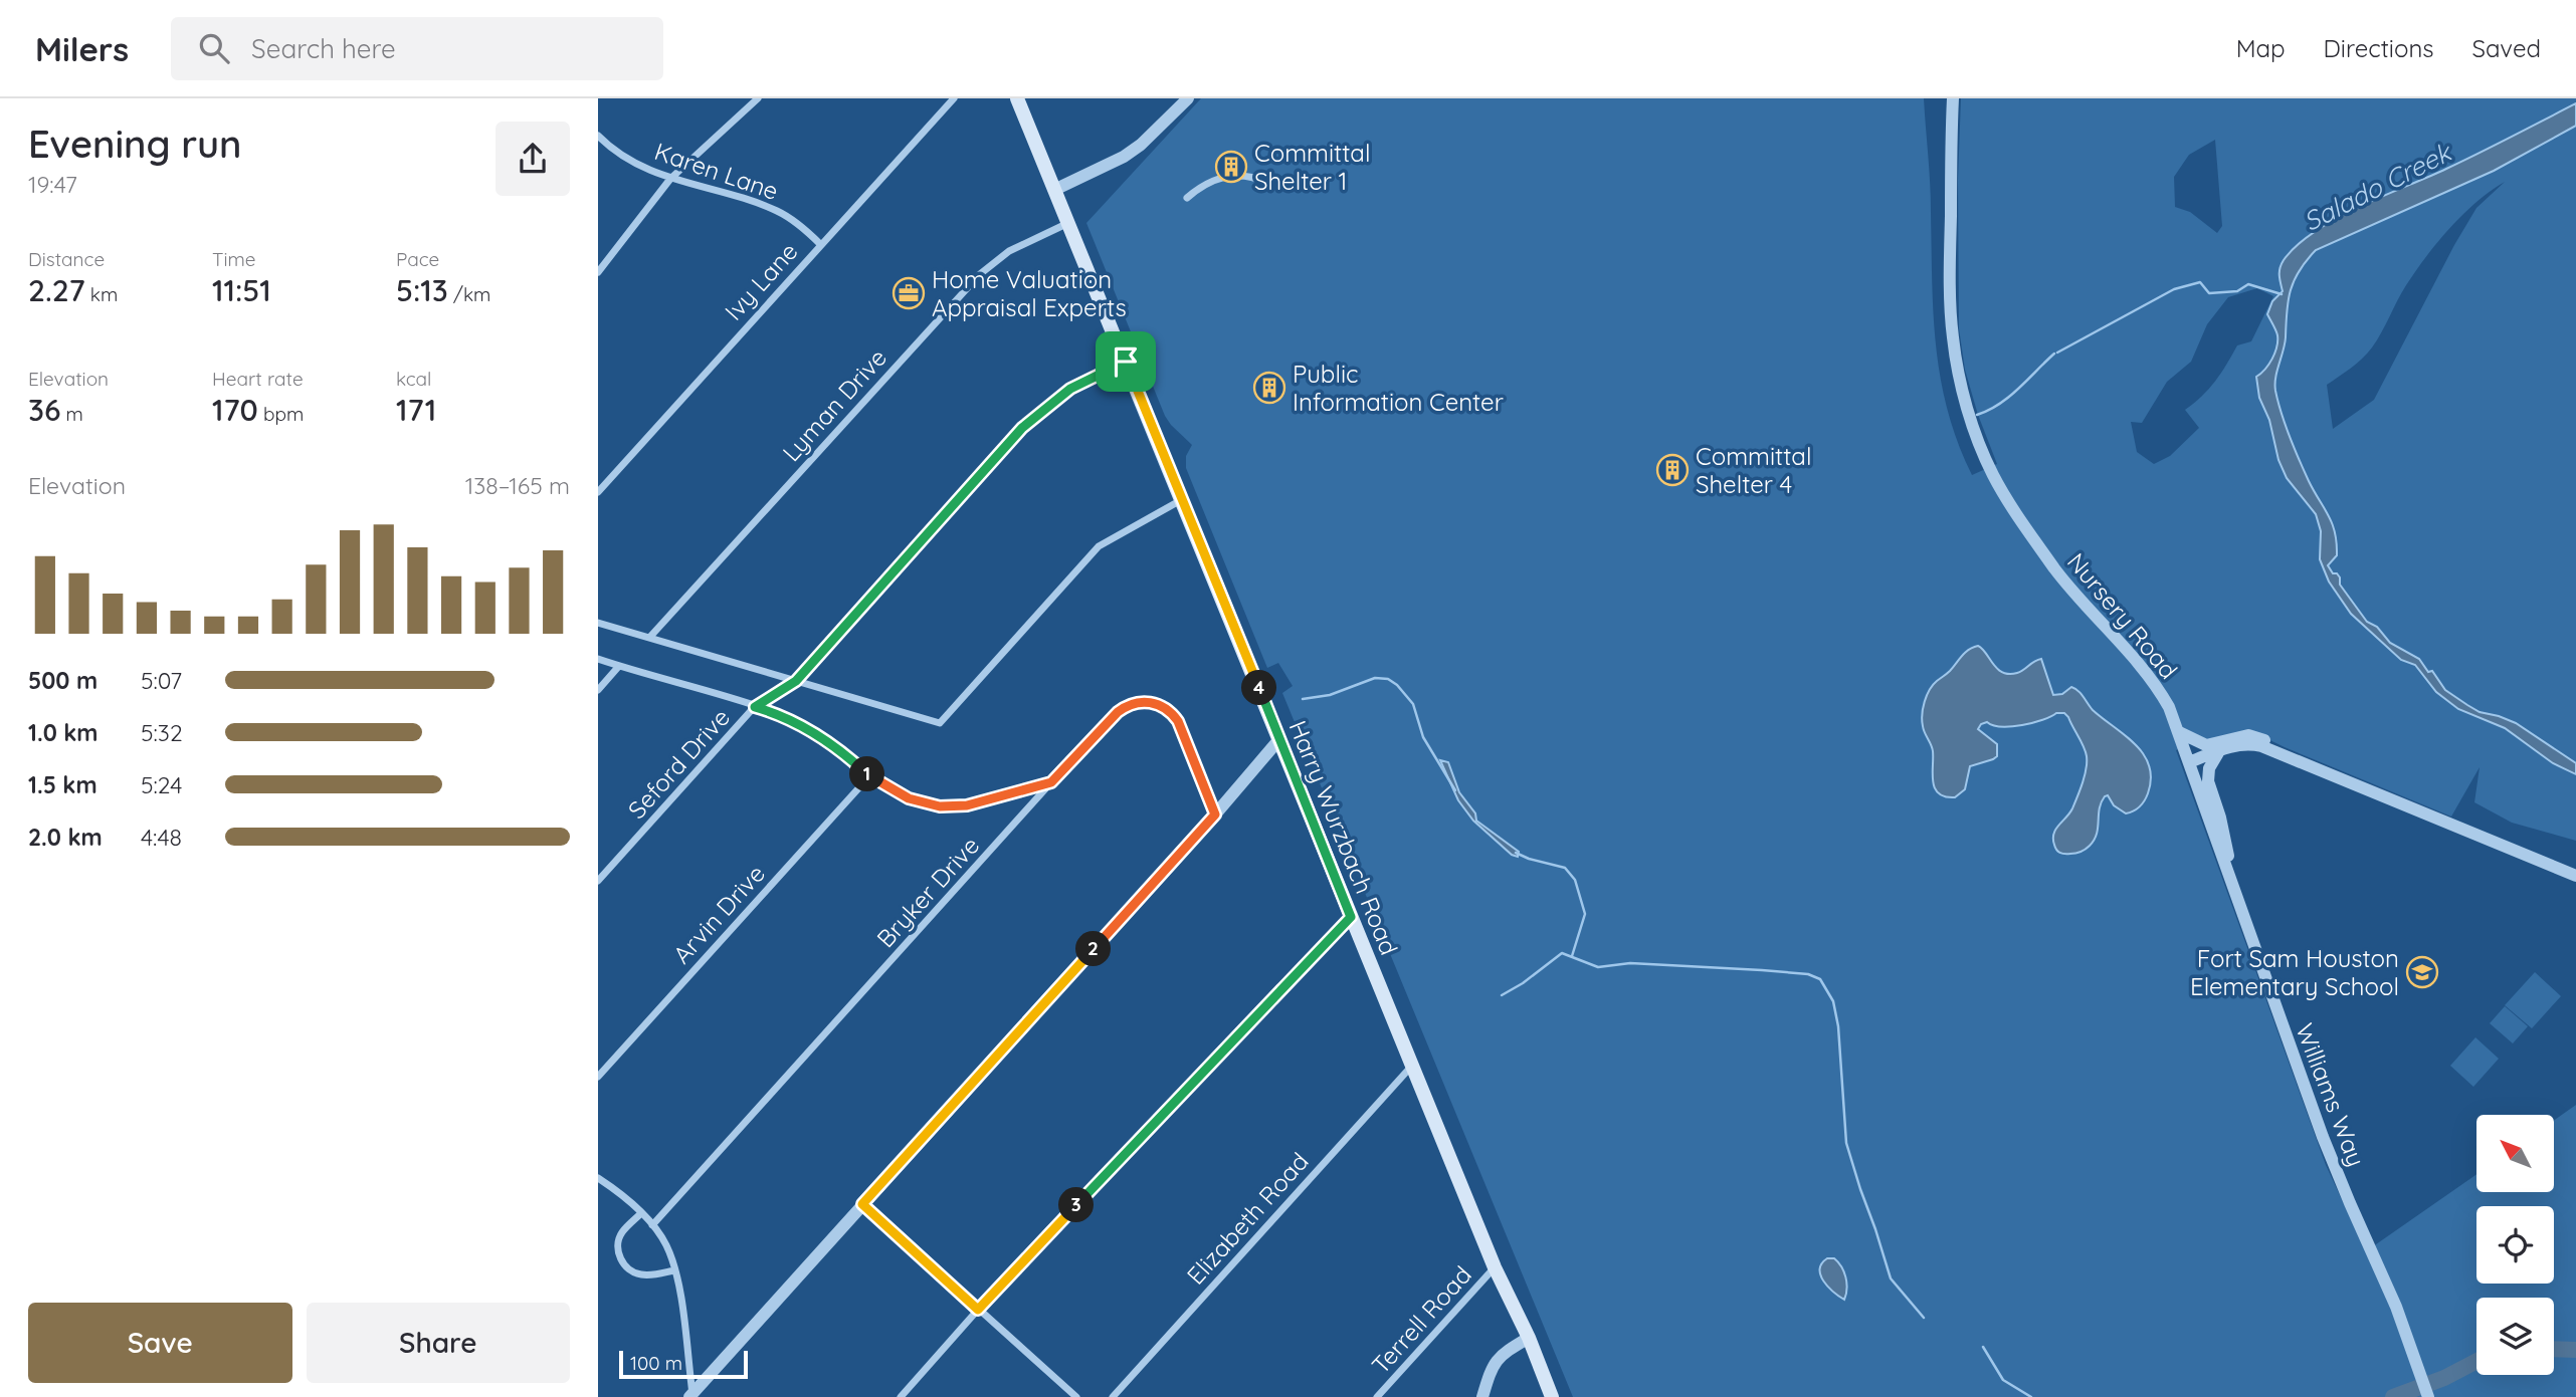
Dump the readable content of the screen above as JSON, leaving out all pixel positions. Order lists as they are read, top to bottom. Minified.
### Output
{"streets":{"main road":["Harry Wurzbach Road"],"street":["Karen Lane","Ivy Lane","Lyman Drive","Nursery Road","Seford Drive","Bryker Drive","Arvin Drive","Williams Way","Elizabeth Road","Terrell Road"]},"crossings":[["Karen Lane","Ivy Lane"],["Lyman Drive","Harry Wurzbach Road"],["Nursery Road","Williams Way"],["Seford Drive","Harry Wurzbach Road"],["Harry Wurzbach Road","Elizabeth Road"],["Harry Wurzbach Road","Terrell Road"]],"water":["Salado Creek"],"places":{"building":["Committal Shelter 1","Public Information Center","Committal Shelter 4"],"office":["Home Valuation Appraisal Experts"],"school or university":["Fort Sam Houston Elementary School"]},"scale_bar":"100 m","north":"top left","page":{"header":"Milers","search":"Search here","nav":["Map","Directions","Saved"],"heading":["Evening run","19:47"],"stats":[["Distance","2.27 km"],["Time","11:51"],["Pace","5:13 /km"],["Elevation","36 m"],["Heart rate","170 bpm"],["kcal","171"]],"chart":["Elevation","138–165 m"],"list":[{"name":"500 m","note":"5:07"},{"name":"1.0 km","note":"5:32"},{"name":"1.5 km","note":"5:24"},{"name":"2.0 km","note":"4:48"}],"pins":["4","1","2","3"],"buttons":["Save","Share"],"scale":"100 m"}}
